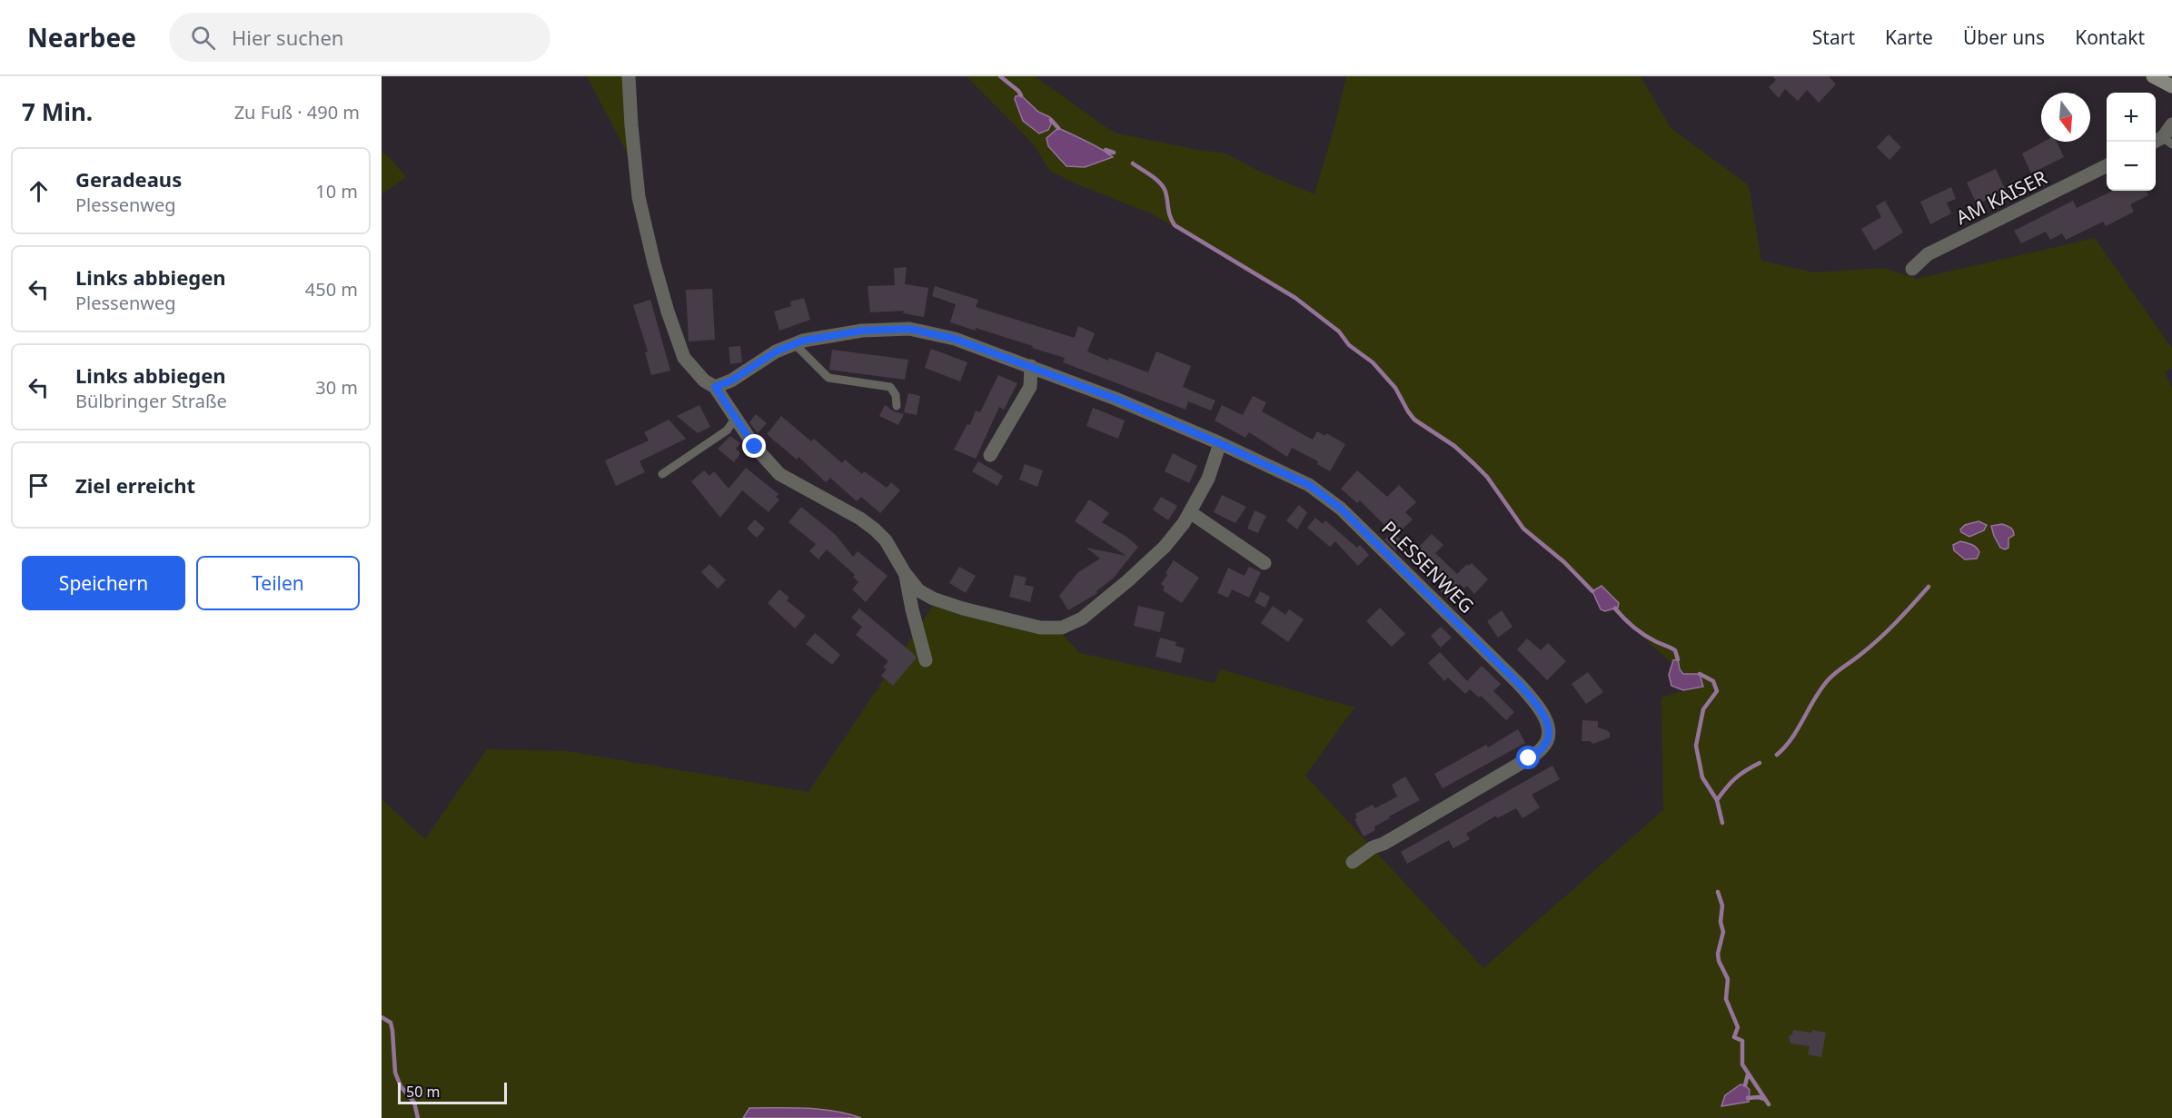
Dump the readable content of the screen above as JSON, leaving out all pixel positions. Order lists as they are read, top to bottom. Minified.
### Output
{"streets":{"street":["AM KAISER","PLESSENWEG"]},"scale_bar":"50 m","north":"bottom","page":{"header":"Nearbee","search":"Hier suchen","nav":["Start","Karte","Über uns","Kontakt"],"heading":["7 Min.","Zu Fuß · 490 m"],"map_buttons":["+","−"],"list":[["Geradeaus","Plessenweg","10 m"],["Links abbiegen","Plessenweg","450 m"],["Links abbiegen","Bülbringer Straße","30 m"],"Ziel erreicht"],"buttons":["Speichern","Teilen"],"scale":"50 m"}}
